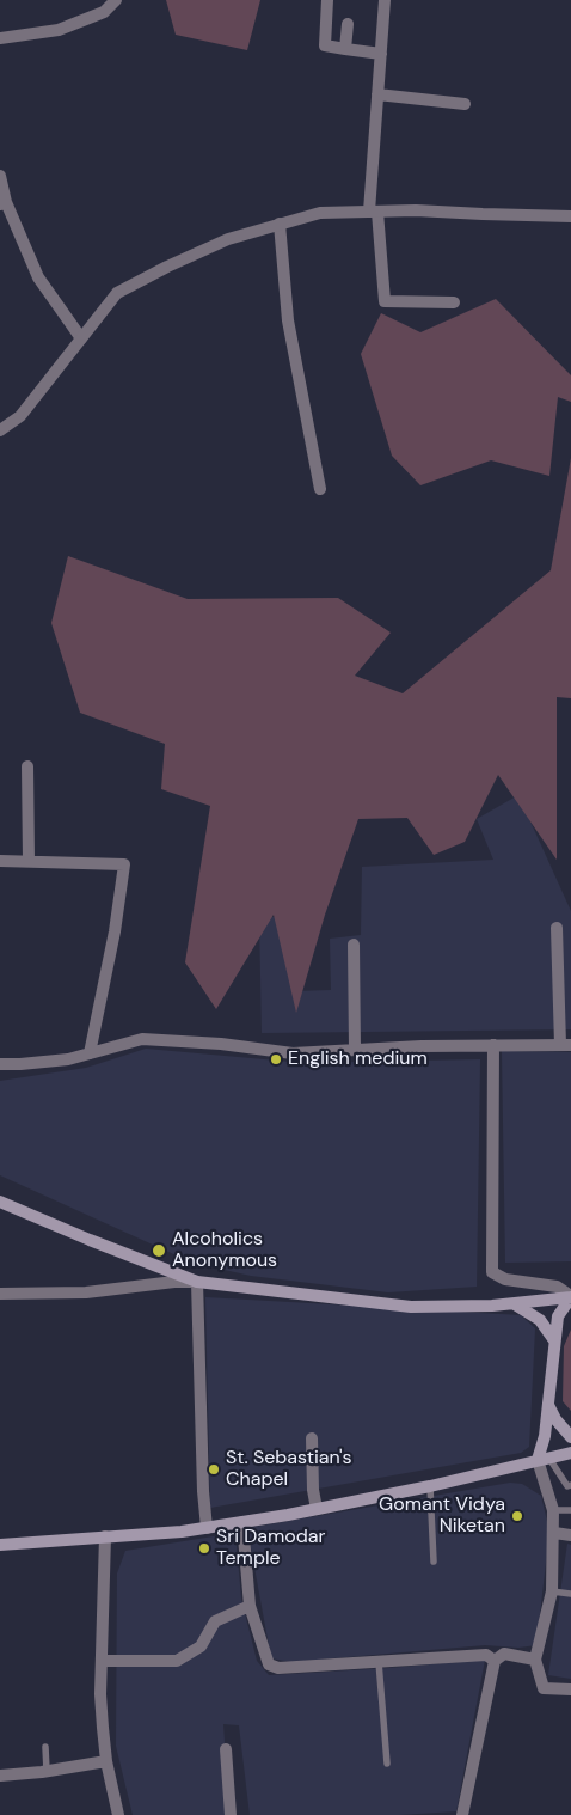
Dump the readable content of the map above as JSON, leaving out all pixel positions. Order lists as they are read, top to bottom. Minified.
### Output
{"places":["English medium","Alcoholics Anonymous","St. Sebastian's Chapel","Gomant Vidya Niketan","Sri Damodar Temple"]}
